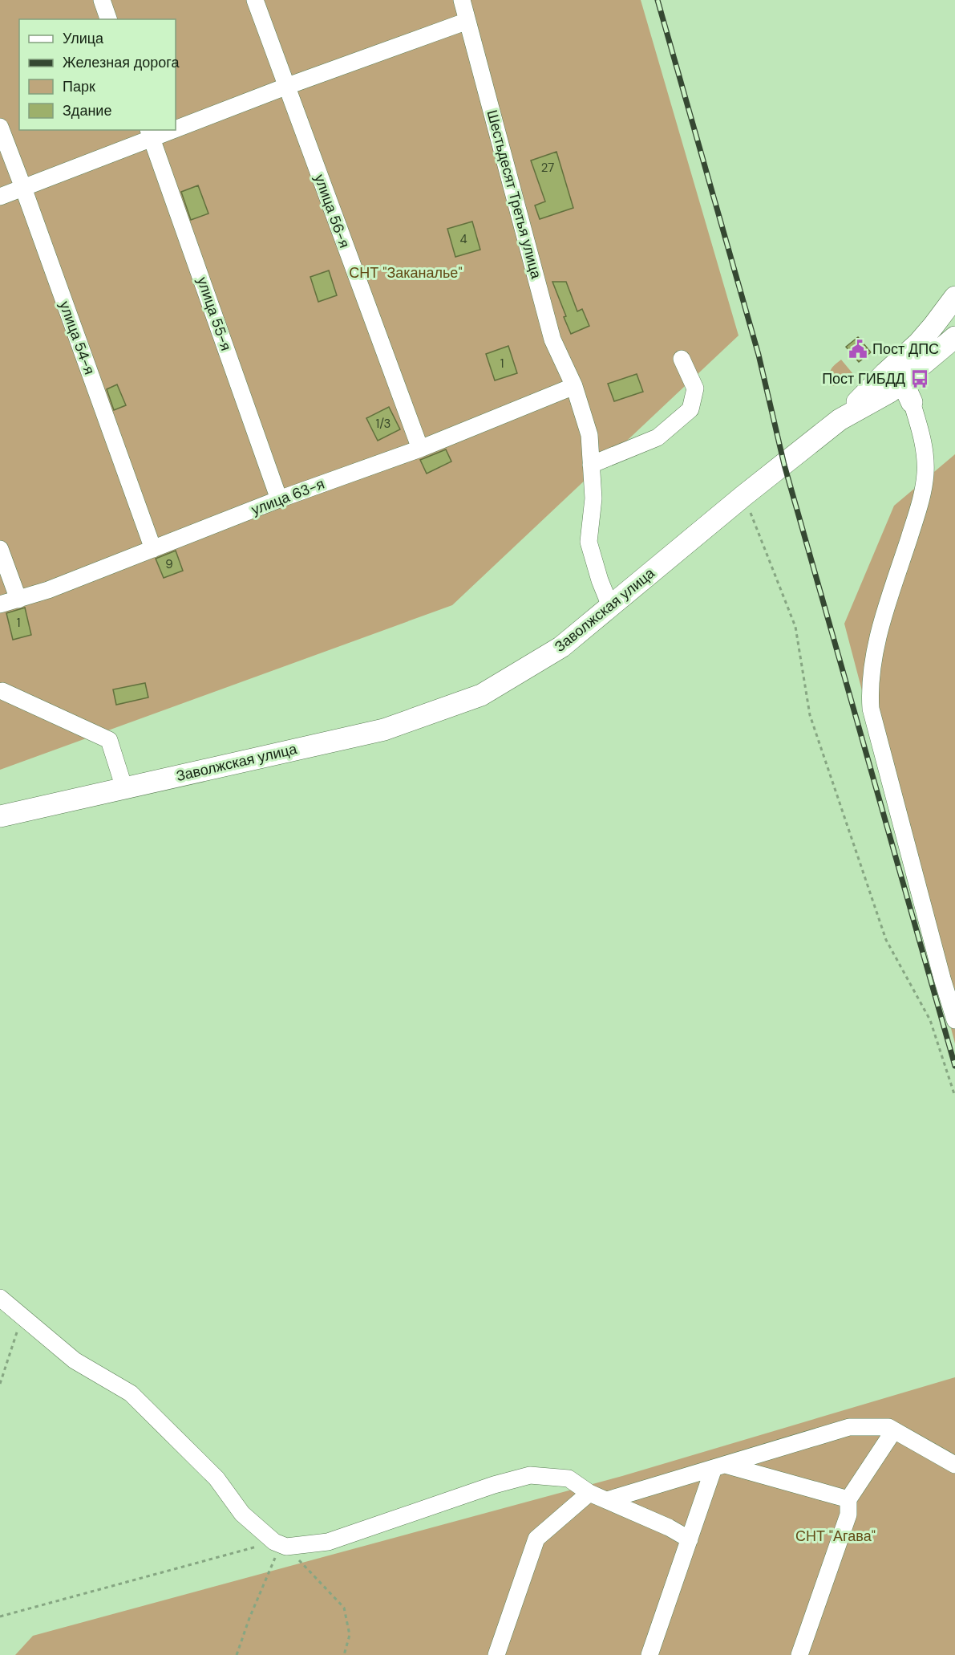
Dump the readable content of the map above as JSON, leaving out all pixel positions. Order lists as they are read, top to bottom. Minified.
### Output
{"streets":{"main road":["Заволжская улица"],"street":["Шестьдесят Третья улица","улица 56-я","улица 55-я","улица 54-я","улица 63-я"]},"crossings":[["Шестьдесят Третья улица","улица 63-я"],["Шестьдесят Третья улица","Заволжская улица"],["улица 56-я","улица 63-я"],["улица 55-я","улица 63-я"],["улица 54-я","улица 63-я"]],"parks":["СНТ \"Заканалье\"","СНТ \"Агава\""],"places":{"public building":["Пост ДПС"],"bus stop":["Пост ГИБДД"]},"house_numbers":["27","4","1","1/3","9","1"],"legend":["Улица","Железная дорога","Парк","Здание"]}
